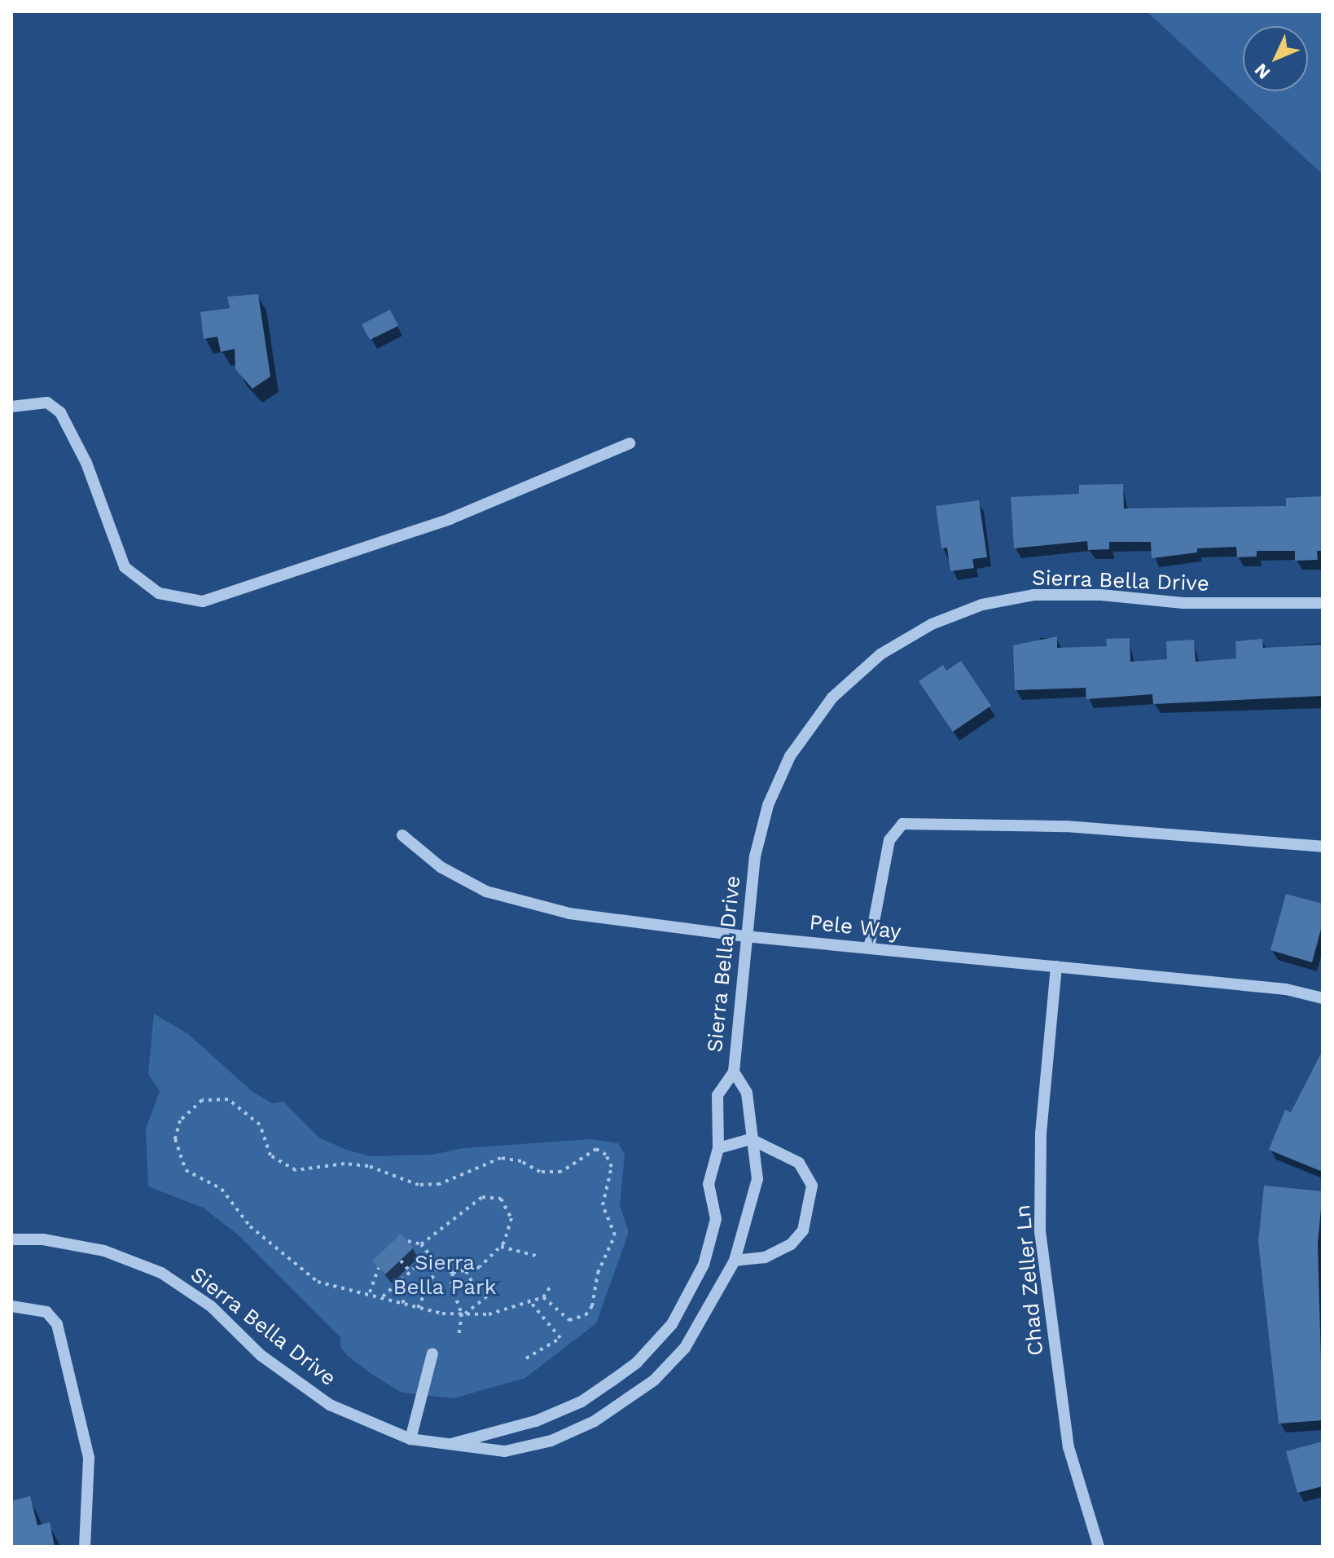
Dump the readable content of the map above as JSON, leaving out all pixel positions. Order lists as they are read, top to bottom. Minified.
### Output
{"streets":{"street":["Sierra Bella Drive","Pele Way","Chad Zeller Ln"]},"crossings":[["Sierra Bella Drive","Pele Way"],["Pele Way","Chad Zeller Ln"]],"parks":["Sierra Bella Park"],"north":"bottom left"}
